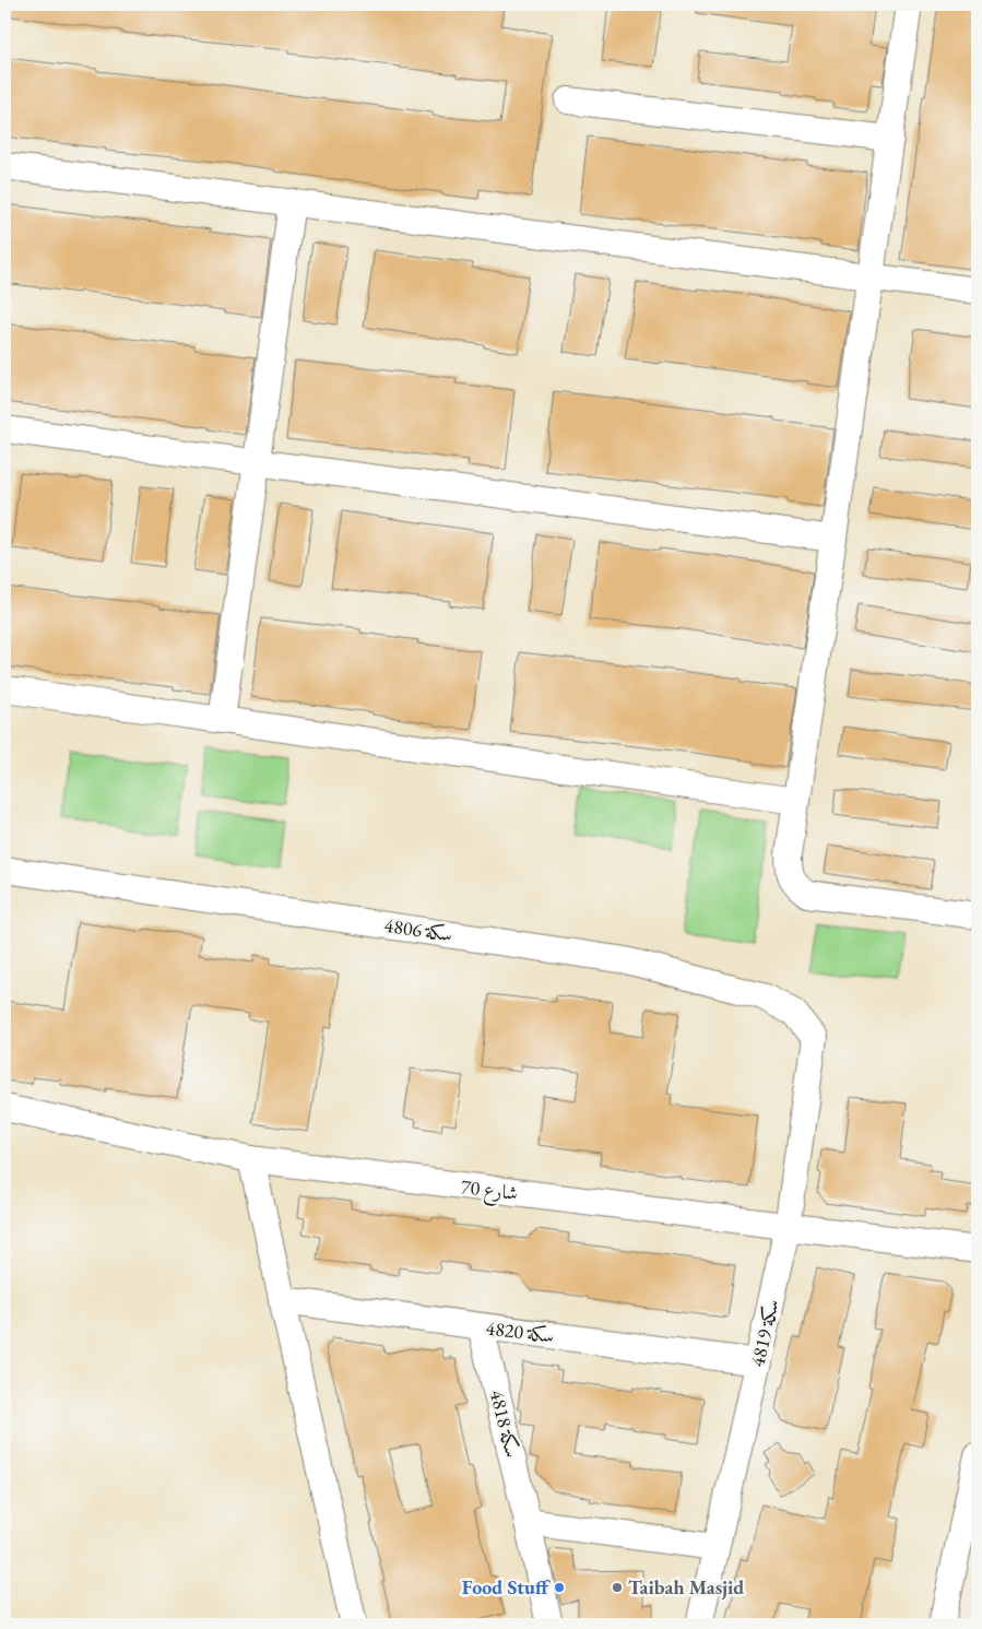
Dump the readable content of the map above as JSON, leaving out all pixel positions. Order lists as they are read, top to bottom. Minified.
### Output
{"streets":{"street":["سكة 4806","شارع 70","سكة 4820","سكة 4819","سكة 4818"]},"crossings":[["سكة 4806","سكة 4819"],["شارع 70","سكة 4819"],["سكة 4820","سكة 4819"],["سكة 4820","سكة 4818"]],"places":["Food Stuff","Taibah Masjid"]}
